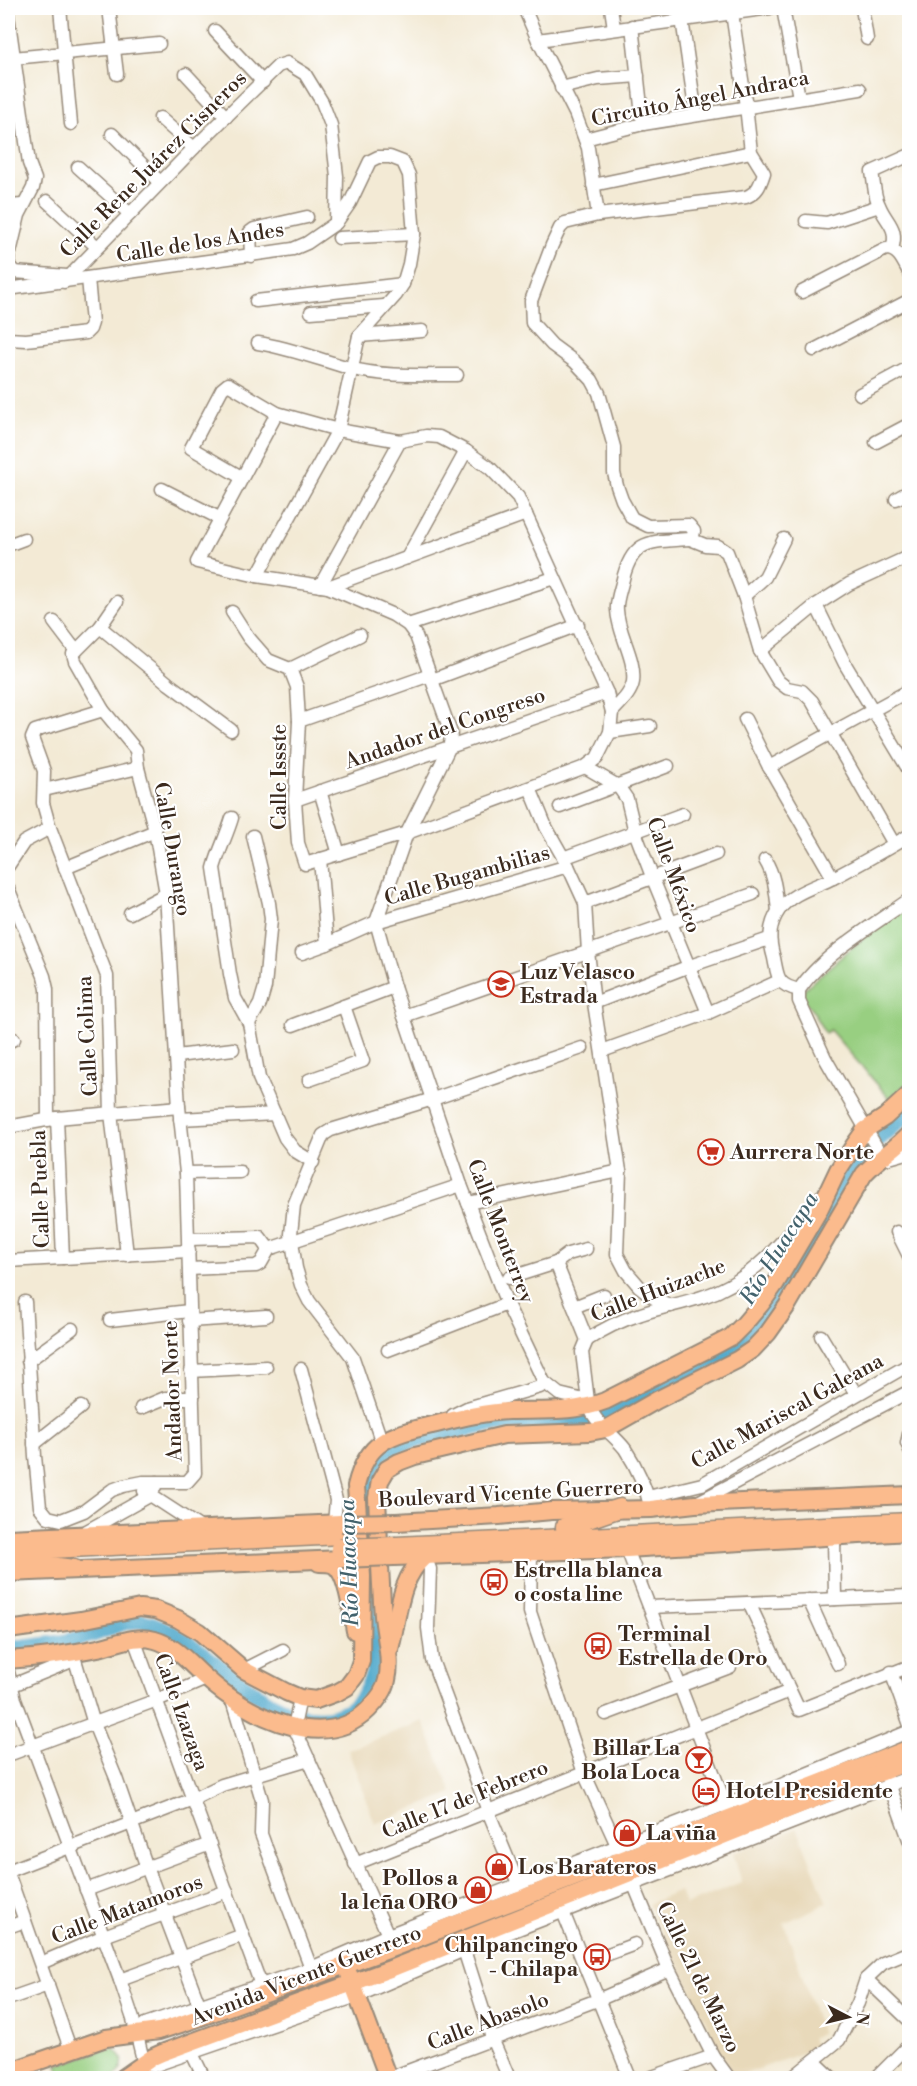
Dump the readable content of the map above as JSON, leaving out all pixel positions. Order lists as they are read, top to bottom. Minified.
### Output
{"streets":{"highway":["Boulevard Vicente Guerrero"],"main road":["Avenida Vicente Guerrero"],"street":["Circuito Ángel Andraca","Calle Rene Juárez Cisneros","Calle de los Andes","Andador del Congreso","Calle Issste","Calle Durango","Calle Bugambilias","Calle México","Calle Colima","Calle Puebla","Calle Monterrey","Calle Huizache","Andador Norte","Calle Mariscal Galeana","Calle Izazaga","Calle 17 de Febrero","Calle Matamoros","Calle 21 de Marzo","Calle Abasolo"]},"crossings":[["Calle Rene Juárez Cisneros","Calle de los Andes"],["Andador del Congreso","Calle Issste"],["Calle Durango","Calle Colima"],["Calle Durango","Andador Norte"],["Calle Bugambilias","Calle México"],["Calle Bugambilias","Calle Monterrey"],["Calle Mariscal Galeana","Boulevard Vicente Guerrero"],["Boulevard Vicente Guerrero","Calle 21 de Marzo"],["Calle Izazaga","Calle Matamoros"],["Calle 17 de Febrero","Calle 21 de Marzo"],["Calle 21 de Marzo","Calle Abasolo"]],"water":["Río Huacapa"],"places":{"school or university":["Luz Velasco Estrada"],"supermarket":["Aurrera Norte"],"bus stop":["Estrella blanca o costa line","Terminal Estrella de Oro","Chilpancingo - Chilapa"],"bar":["Billar La Bola Loca"],"hotel":["Hotel Presidente"],"shop":["La viña","Los Barateros","Pollos a la leña ORO"]},"north":"right"}
